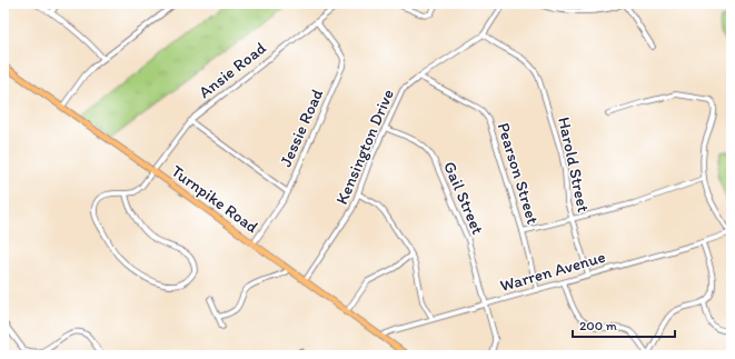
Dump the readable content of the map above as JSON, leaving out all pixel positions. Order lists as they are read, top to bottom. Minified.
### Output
{"streets":{"main road":["Turnpike Road"],"street":["Ansie Road","Jessie Road","Kensington Drive","Harold Street","Pearson Street","Gail Street","Warren Avenue"]},"crossings":[["Ansie Road","Jessie Road"],["Ansie Road","Turnpike Road"],["Jessie Road","Turnpike Road"],["Kensington Drive","Harold Street"],["Kensington Drive","Pearson Street"],["Kensington Drive","Gail Street"],["Kensington Drive","Turnpike Road"],["Harold Street","Warren Avenue"],["Pearson Street","Warren Avenue"],["Gail Street","Warren Avenue"],["Turnpike Road","Warren Avenue"]],"scale_bar":"200 m"}
